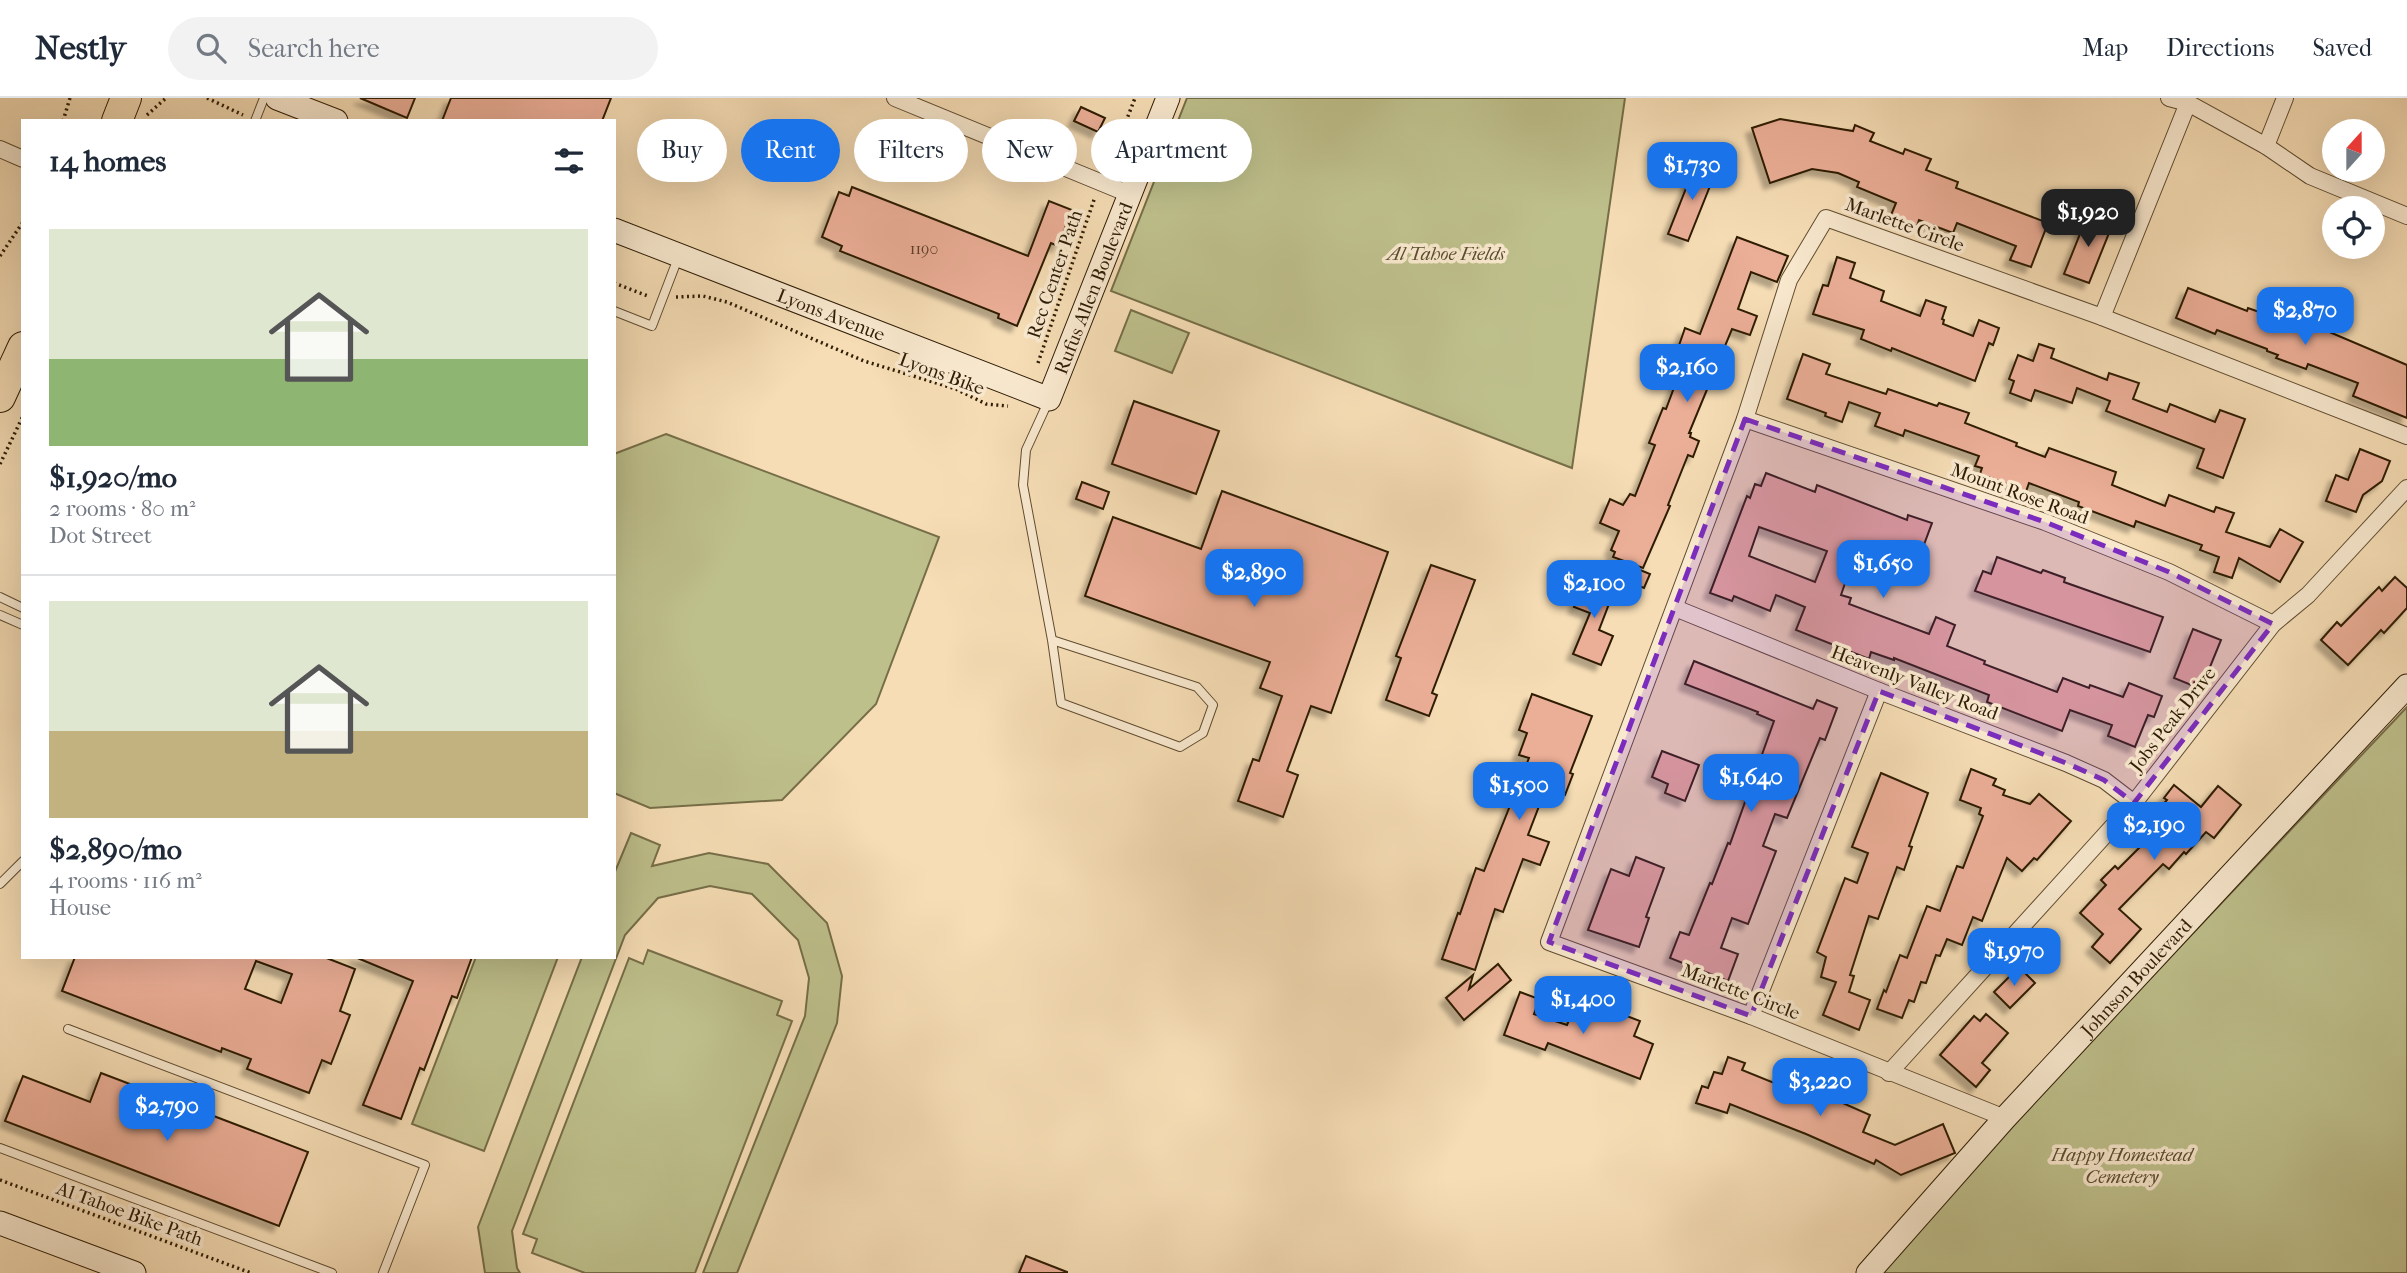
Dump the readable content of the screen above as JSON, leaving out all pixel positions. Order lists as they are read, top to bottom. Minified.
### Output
{"streets":{"street":["Marlette Circle","Rufus Allen Boulevard","Lyons Avenue","Mount Rose Road","Heavenly Valley Road","Jobs Peak Drive","Johnson Boulevard"],"path":["Rec Center Path","Lyons Bike","Al Tahoe Bike Path"]},"crossings":[["Marlette Circle","Mount Rose Road"],["Marlette Circle","Heavenly Valley Road"],["Marlette Circle","Jobs Peak Drive"],["Marlette Circle","Johnson Boulevard"],["Rufus Allen Boulevard","Lyons Avenue"],["Rufus Allen Boulevard","Lyons Bike"],["Lyons Avenue","Lyons Bike"],["Mount Rose Road","Jobs Peak Drive"],["Heavenly Valley Road","Jobs Peak Drive"]],"parks":["Al Tahoe Fields","Happy Homestead Cemetery"],"house_numbers":["1190"],"north":"top","page":{"header":"Nestly","search":"Search here","nav":["Map","Directions","Saved"],"chip":["Buy","Rent","Filters","New","Apartment"],"heading":"14 homes","price":["$1,730","$1,920","$2,870","$2,160","$1,650","$2,890","$2,100","$1,640","$1,500","$2,190","$1,970","$1,400","$3,220","$2,790"],"list":[{"name":"$1,920/mo","note":"2 rooms · 80 m² · Dot Street"},{"name":"$2,890/mo","note":"4 rooms · 116 m² · House"}]}}
